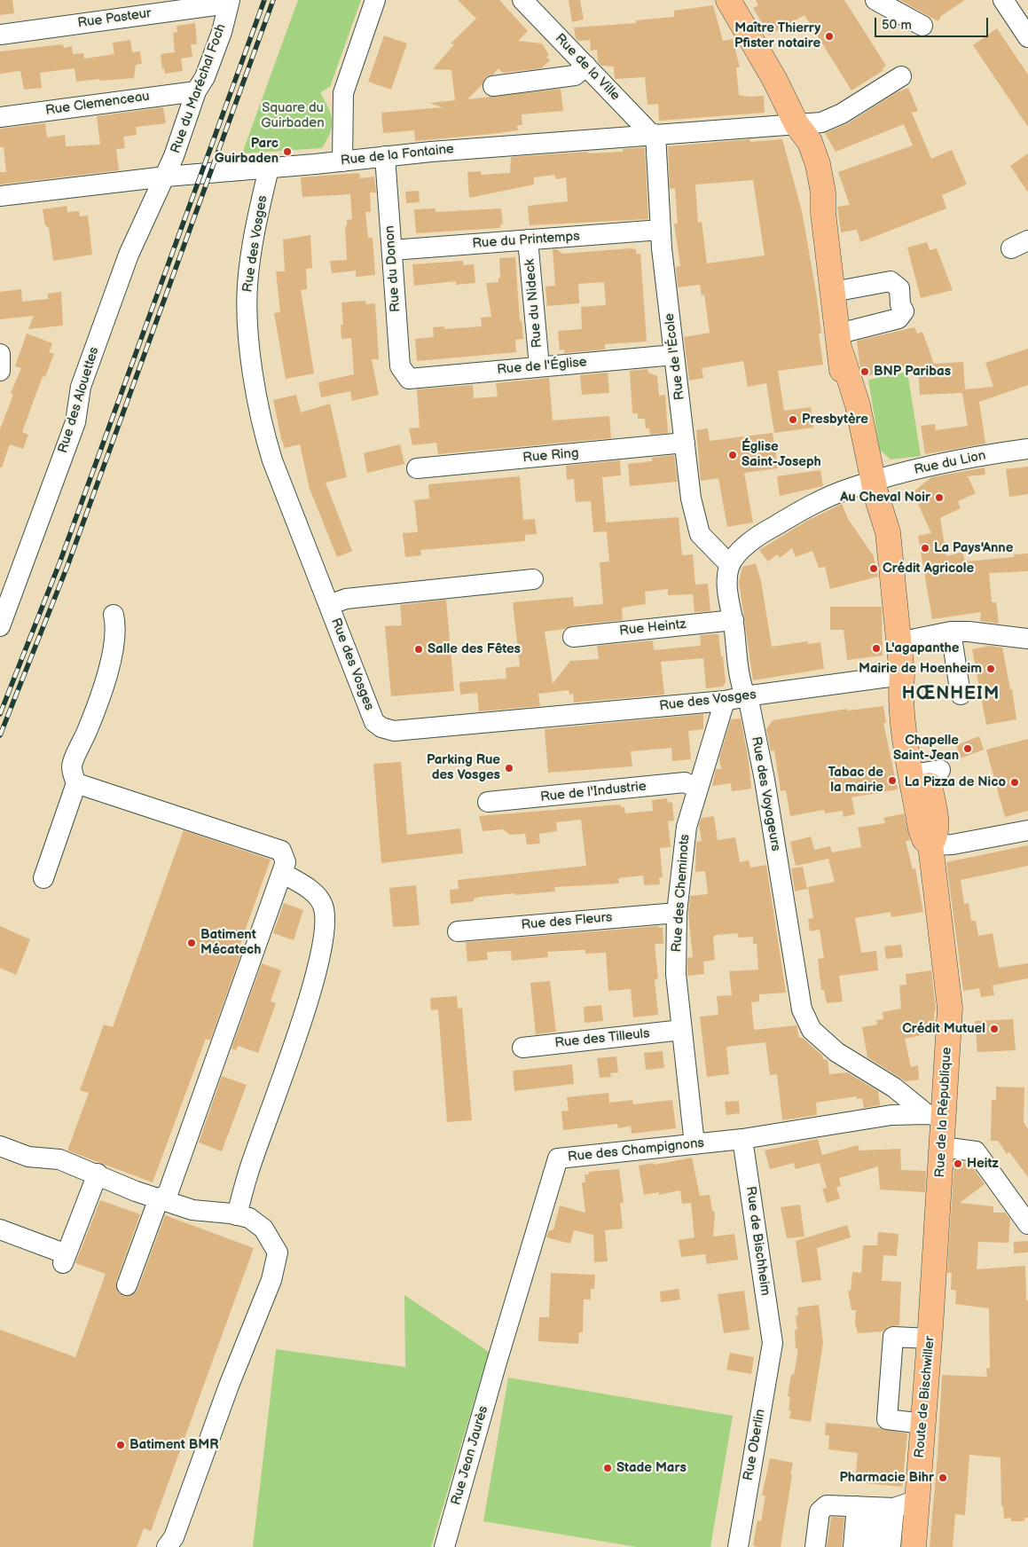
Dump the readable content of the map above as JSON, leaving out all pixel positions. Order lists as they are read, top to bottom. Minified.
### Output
{"streets":{"main road":["Rue de la République","Route de Bischwiller"],"street":["Rue Pasteur","Rue de la Ville","Rue du Maréchal Foch","Rue Clemenceau","Rue de la Fontaine","Rue du Printemps","Rue des Vosges","Rue du Donon","Rue du Nideck","Rue de l'École","Rue de l'Église","Rue des Alouettes","Rue Ring","Rue du Lion","Rue Heintz","Rue de l'Industrie","Rue des Voyageurs","Rue des Cheminots","Rue des Fleurs","Rue des Tilleuls","Rue des Champignons","Rue de Bischheim","Rue Oberlin","Rue Jean Jaurès"]},"crossings":[["Rue Pasteur","Rue du Maréchal Foch"],["Rue de la Ville","Rue de la Fontaine"],["Rue de la Ville","Rue de l'École"],["Rue du Maréchal Foch","Rue Clemenceau"],["Rue du Maréchal Foch","Rue de la Fontaine"],["Rue du Maréchal Foch","Rue des Alouettes"],["Rue de la Fontaine","Rue des Vosges"],["Rue de la Fontaine","Rue du Donon"],["Rue de la Fontaine","Rue de l'École"],["Rue de la Fontaine","Rue des Alouettes"],["Rue de la Fontaine","Rue de la République"],["Rue du Printemps","Rue du Donon"],["Rue du Printemps","Rue du Nideck"],["Rue du Printemps","Rue de l'École"],["Rue des Vosges","Rue des Voyageurs"],["Rue des Vosges","Rue des Cheminots"],["Rue des Vosges","Rue de la République"],["Rue du Donon","Rue de l'Église"],["Rue du Nideck","Rue de l'Église"],["Rue de l'École","Rue de l'Église"],["Rue de l'École","Rue Ring"],["Rue de l'École","Rue des Voyageurs"],["Rue du Lion","Rue de la République"],["Rue Heintz","Rue des Voyageurs"],["Rue de l'Industrie","Rue des Cheminots"],["Rue des Voyageurs","Rue de la République"],["Rue des Voyageurs","Rue des Champignons"],["Rue des Cheminots","Rue des Fleurs"],["Rue des Cheminots","Rue des Tilleuls"],["Rue des Cheminots","Rue des Champignons"],["Rue de la République","Rue des Champignons"],["Rue de la République","Route de Bischwiller"],["Rue des Champignons","Rue de Bischheim"],["Rue des Champignons","Rue Jean Jaurès"],["Rue de Bischheim","Rue Oberlin"]],"districts":["HŒNHEIM"],"parks":["Square du Guirbaden"],"places":["Maître Thierry Pfister notaire","Parc Guirbaden","BNP Paribas","Presbytère","Église Saint-Joseph","Au Cheval Noir","La Pays'Anne","Crédit Agricole","L'agapanthe","Salle des Fêtes","Mairie de Hoenheim","Chapelle Saint-Jean","Parking Rue des Vosges","Tabac de la mairie","La Pizza de Nico","Batiment Mécatech","Crédit Mutuel","Heitz","Batiment BMR","Stade Mars","Pharmacie Bihr"],"scale_bar":"50 m"}
